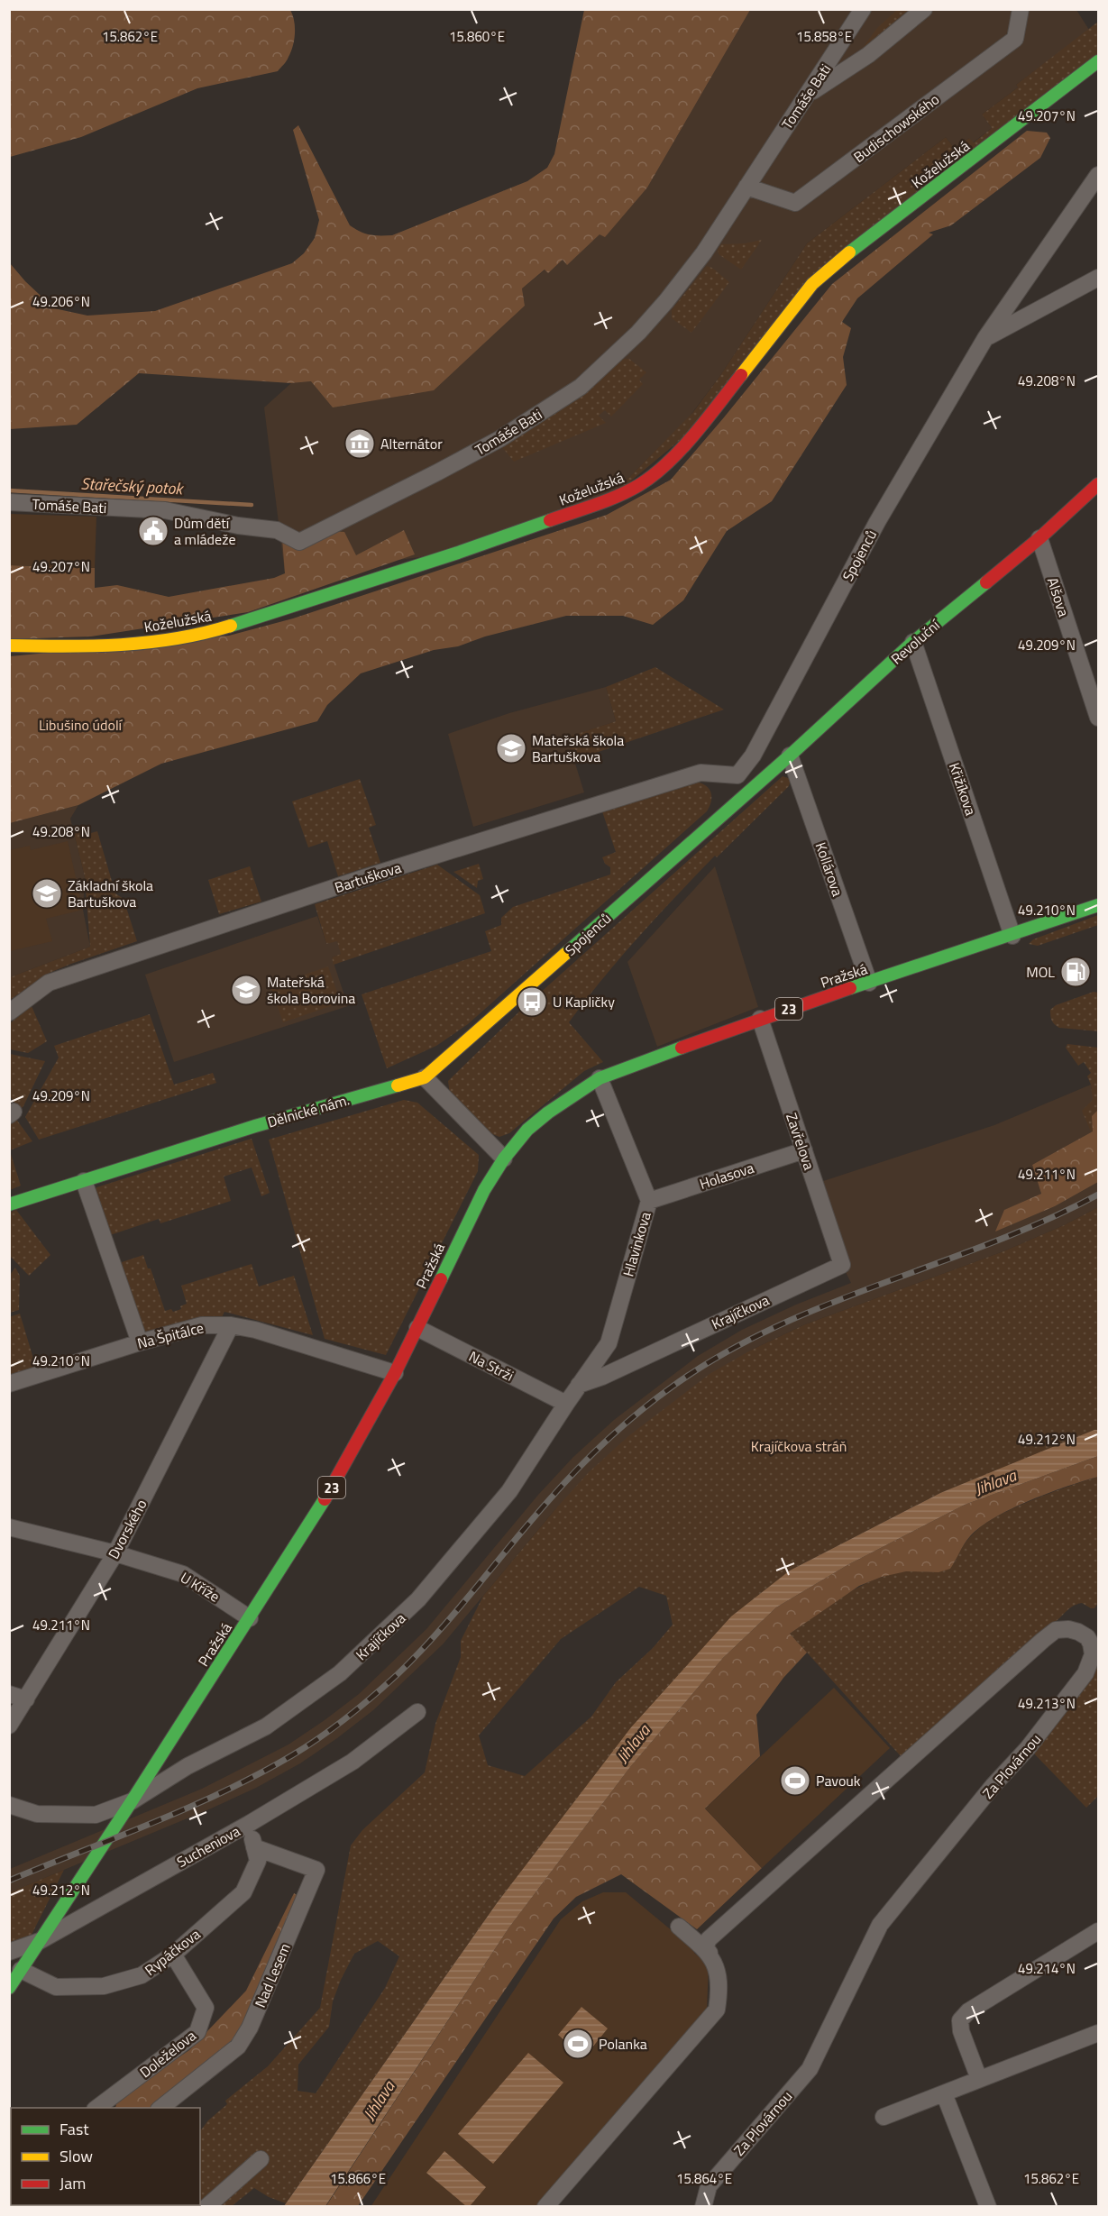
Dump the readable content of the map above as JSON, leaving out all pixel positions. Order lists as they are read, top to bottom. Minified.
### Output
{"streets":{"main road":["Koželužská","Spojenců","Revoluční","Pražská","23","Dělnické nám.","Sucheniova"],"street":["Tomáše Bati","Budischowského","Alšova","Křižíkova","Kollárova","Bartuškova","Zavřelova","Holasova","Hlavinkova","Krajíčkova","Na Špitálce","Na Strži","Dvorského","U Kříže","Za Plovárnou","Rypáčkova","Nad Lesem","Doleželova"]},"crossings":[["Tomáše Bati","Budischowského"],["Spojenců","Revoluční"],["Spojenců","Bartuškova"],["Spojenců","Dělnické nám."],["Alšova","Revoluční"],["Revoluční","Křižíkova"],["Revoluční","Kollárova"],["Křižíkova","Pražská"],["Kollárova","Pražská"],["Pražská","Zavřelova"],["Pražská","Hlavinkova"],["Pražská","Krajíčkova"],["Pražská","Na Špitálce"],["Pražská","Na Strži"],["Pražská","U Kříže"],["Pražská","Sucheniova"],["Zavřelova","Holasova"],["Zavřelova","Krajíčkova"],["Holasova","Hlavinkova"],["Hlavinkova","Krajíčkova"],["Hlavinkova","Na Strži"],["Krajíčkova","Na Strži"],["Na Špitálce","Dvorského"],["Dvorského","U Kříže"],["Sucheniova","Rypáčkova"],["Rypáčkova","Nad Lesem"],["Rypáčkova","Doleželova"]],"water":["Stařečský potok","Jihlava"],"parks":["Libušino údolí","Krajíčkova stráň"],"places":{"museum":["Alternátor"],"public building":["Dům dětí a mládeže"],"school or university":["Mateřská škola Bartuškova","Základní škola Bartuškova","Mateřská škola Borovina"],"fuel station":["MOL"],"bus stop":["U Kapličky"],"sports":["Pavouk","Polanka"]},"legend":["Fast","Slow","Jam"],"coordinates":["15.862°E","15.860°E","15.858°E","49.207°N","49.206°N","49.208°N","49.209°N","49.210°N","49.211°N","49.212°N","49.213°N","49.214°N","15.866°E","15.864°E"]}
